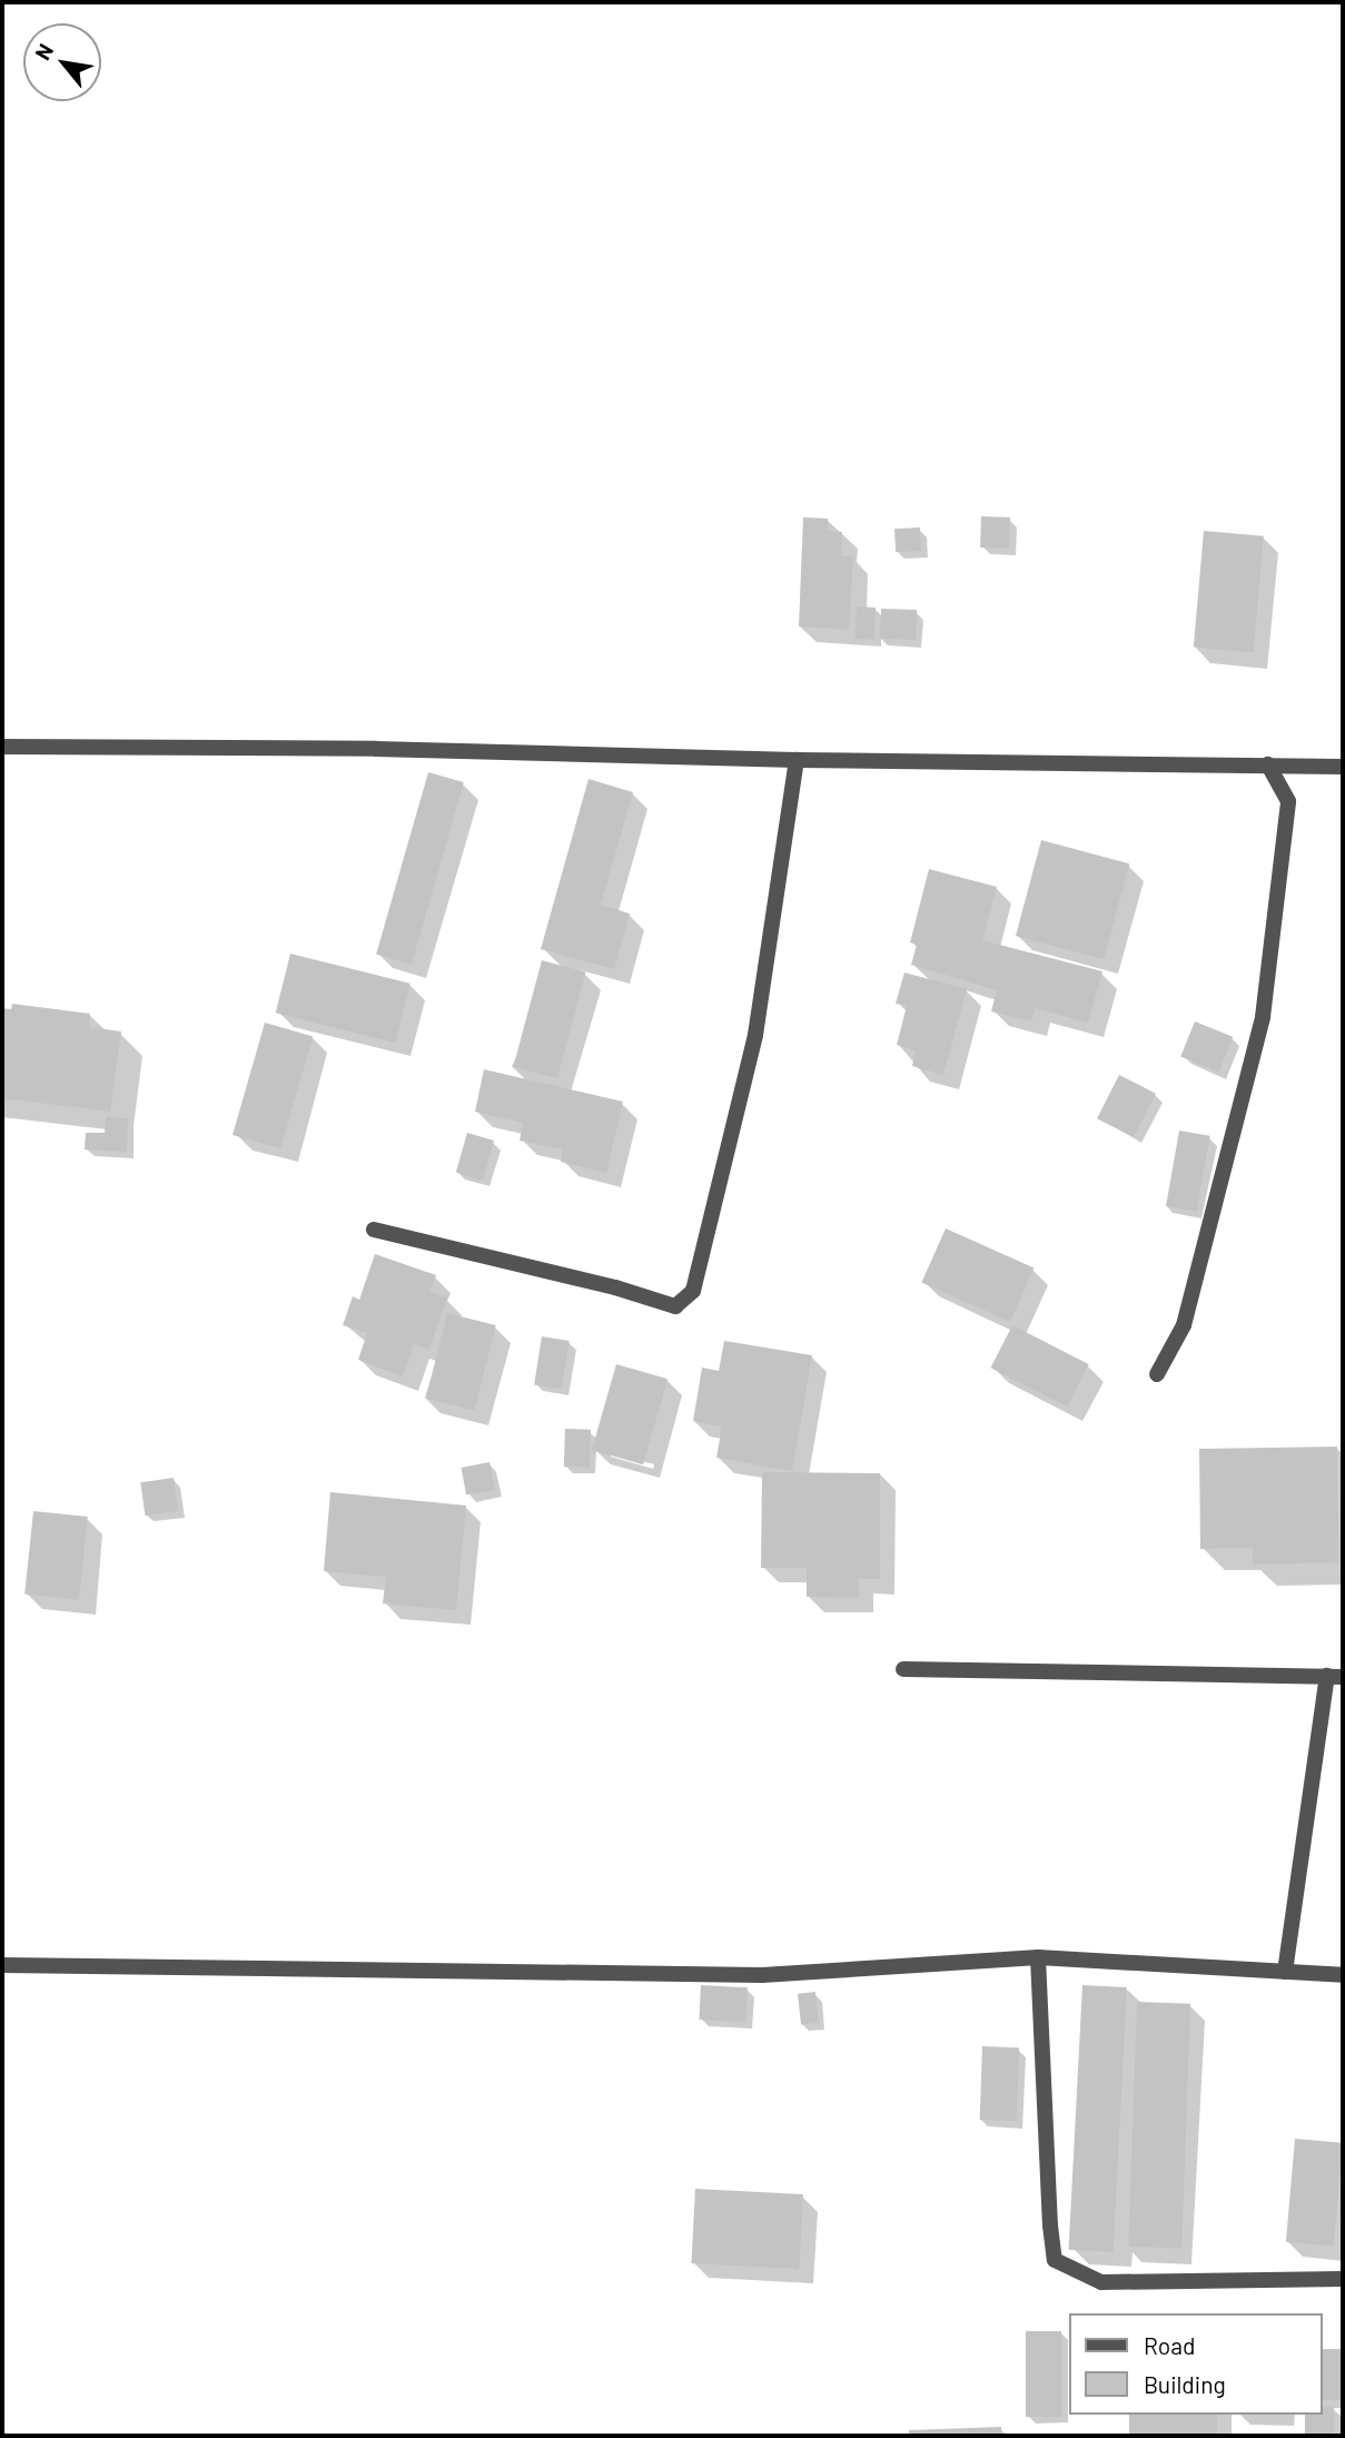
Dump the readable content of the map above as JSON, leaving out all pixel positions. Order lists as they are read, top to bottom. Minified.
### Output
{"legend":["Road","Building"],"north":"top left"}
